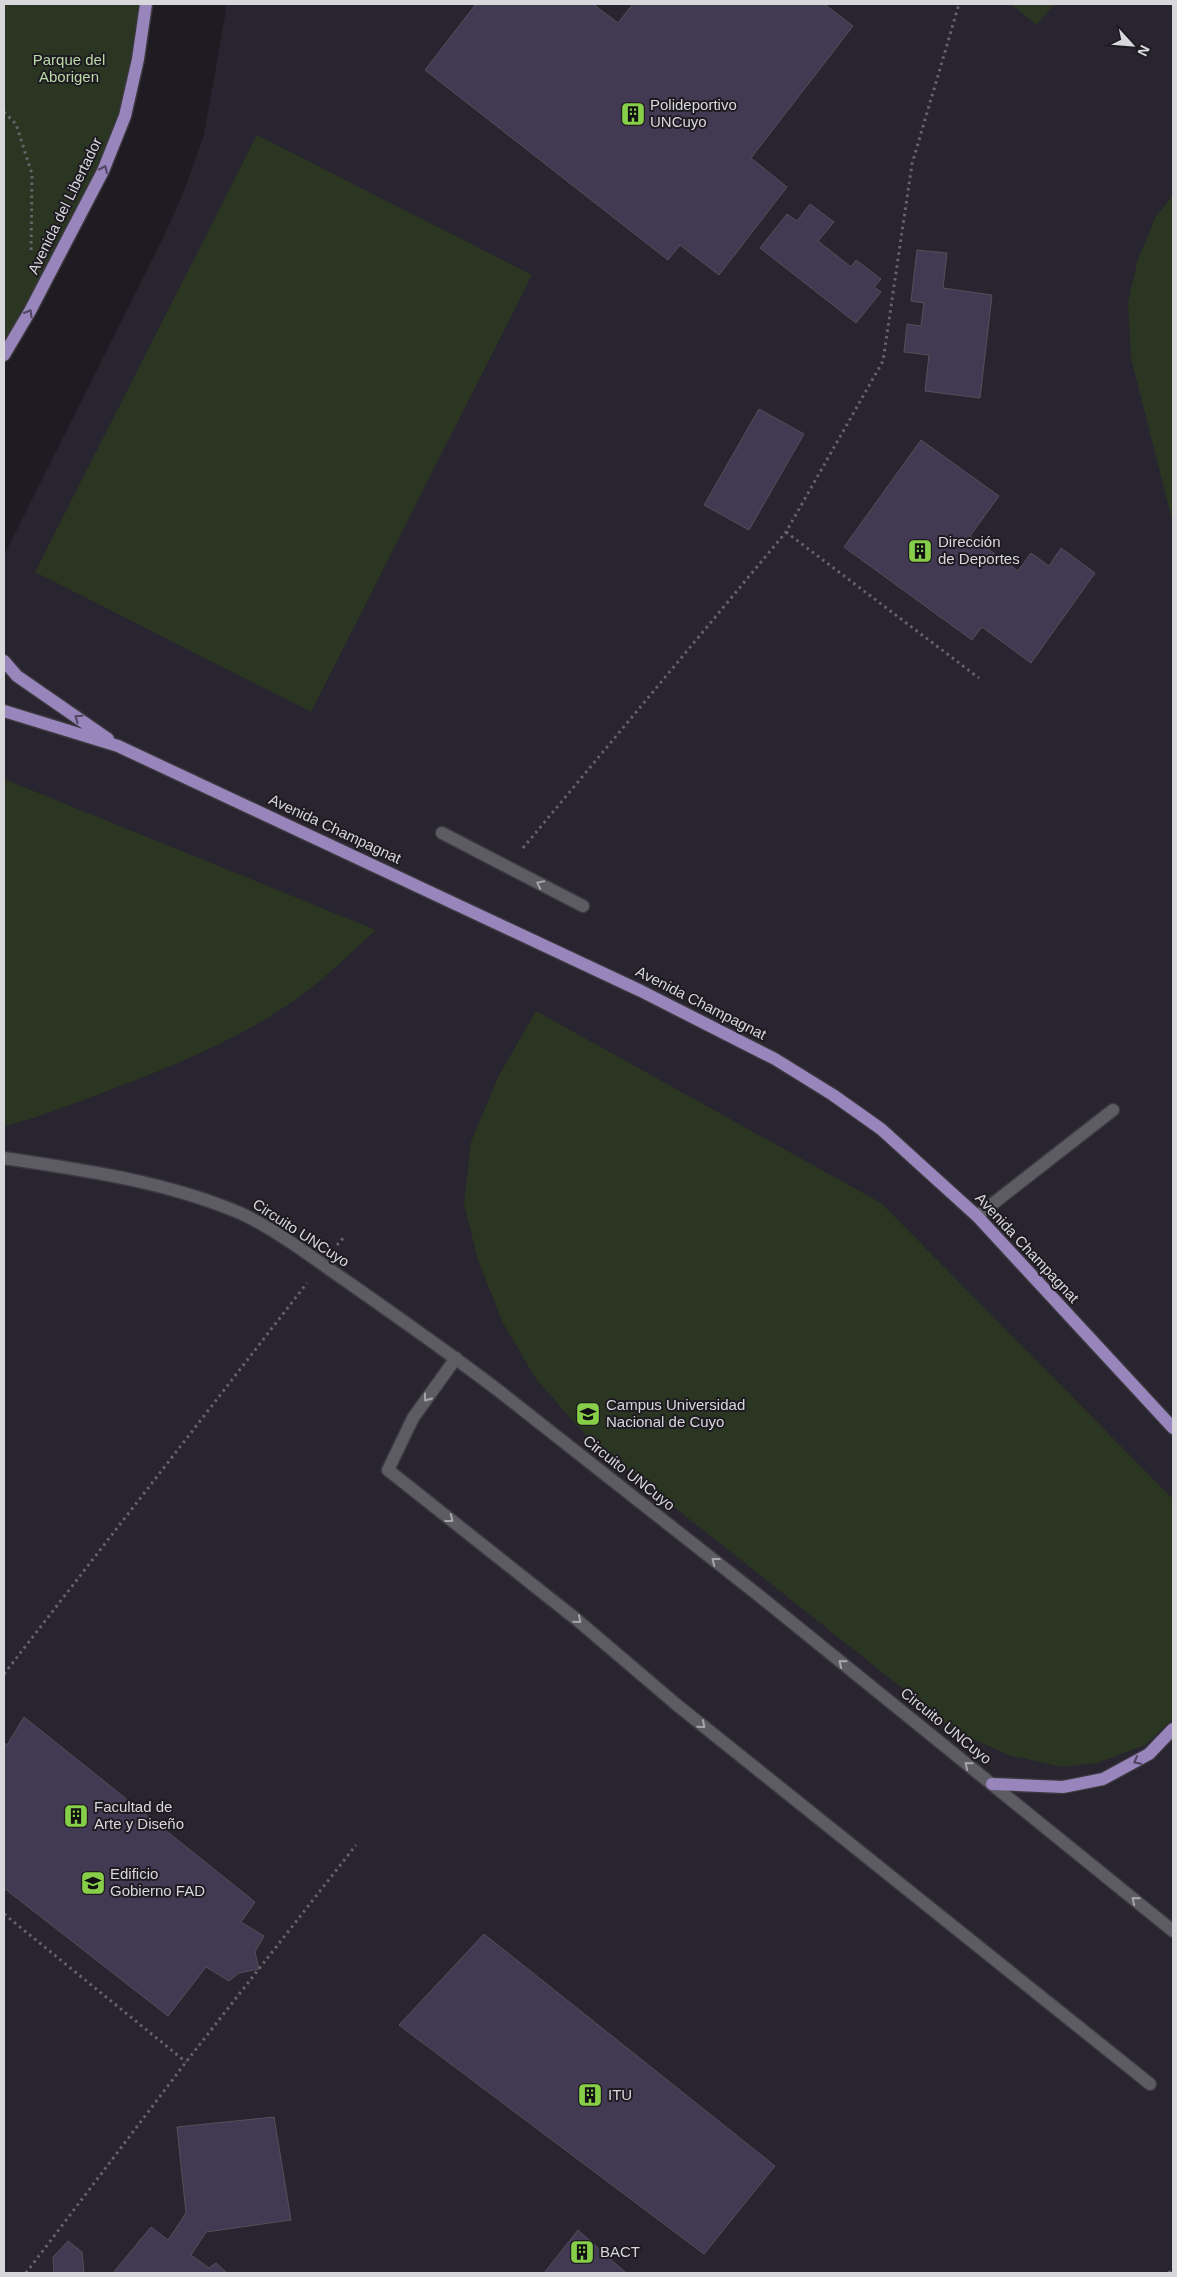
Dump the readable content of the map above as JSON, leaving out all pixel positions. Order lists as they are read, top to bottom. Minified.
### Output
{"streets":{"main road":["Avenida del Libertador","Avenida Champagnat"],"street":["Circuito UNCuyo"]},"one_way":["Avenida del Libertador","Circuito UNCuyo"],"parks":["Parque del Aborigen"],"places":{"building":["Polideportivo UNCuyo","Dirección de Deportes","Facultad de Arte y Diseño","ITU","BACT"],"school or university":["Campus Universidad Nacional de Cuyo","Edificio Gobierno FAD"]},"north":"bottom right"}
